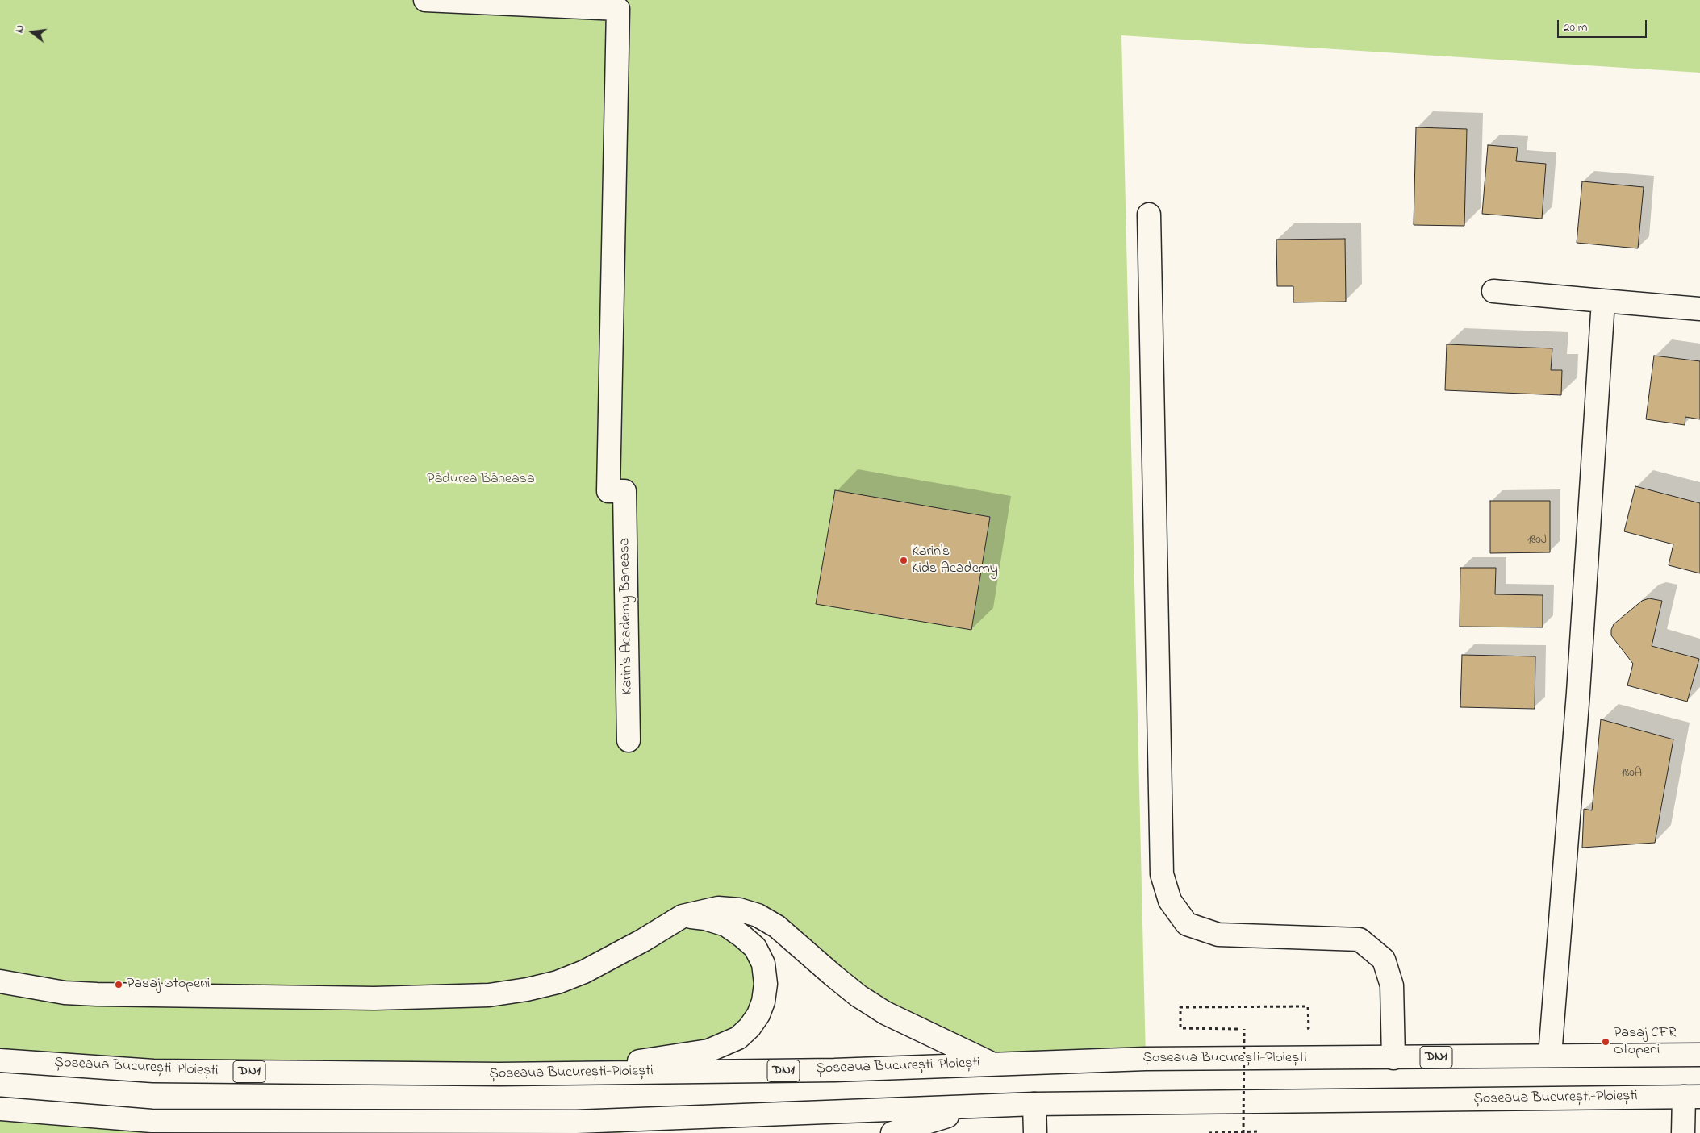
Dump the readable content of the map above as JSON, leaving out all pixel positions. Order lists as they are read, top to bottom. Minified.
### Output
{"streets":{"main road":["Karin's Academy Baneasa","DN1","Șoseaua București-Ploiești"]},"parks":["Pădurea Băneasa"],"places":["Karin's Kids Academy","Pasaj Otopeni","Pasaj CFR Otopeni"],"house_numbers":["180J","180A"],"scale_bar":"20 m","north":"left"}
